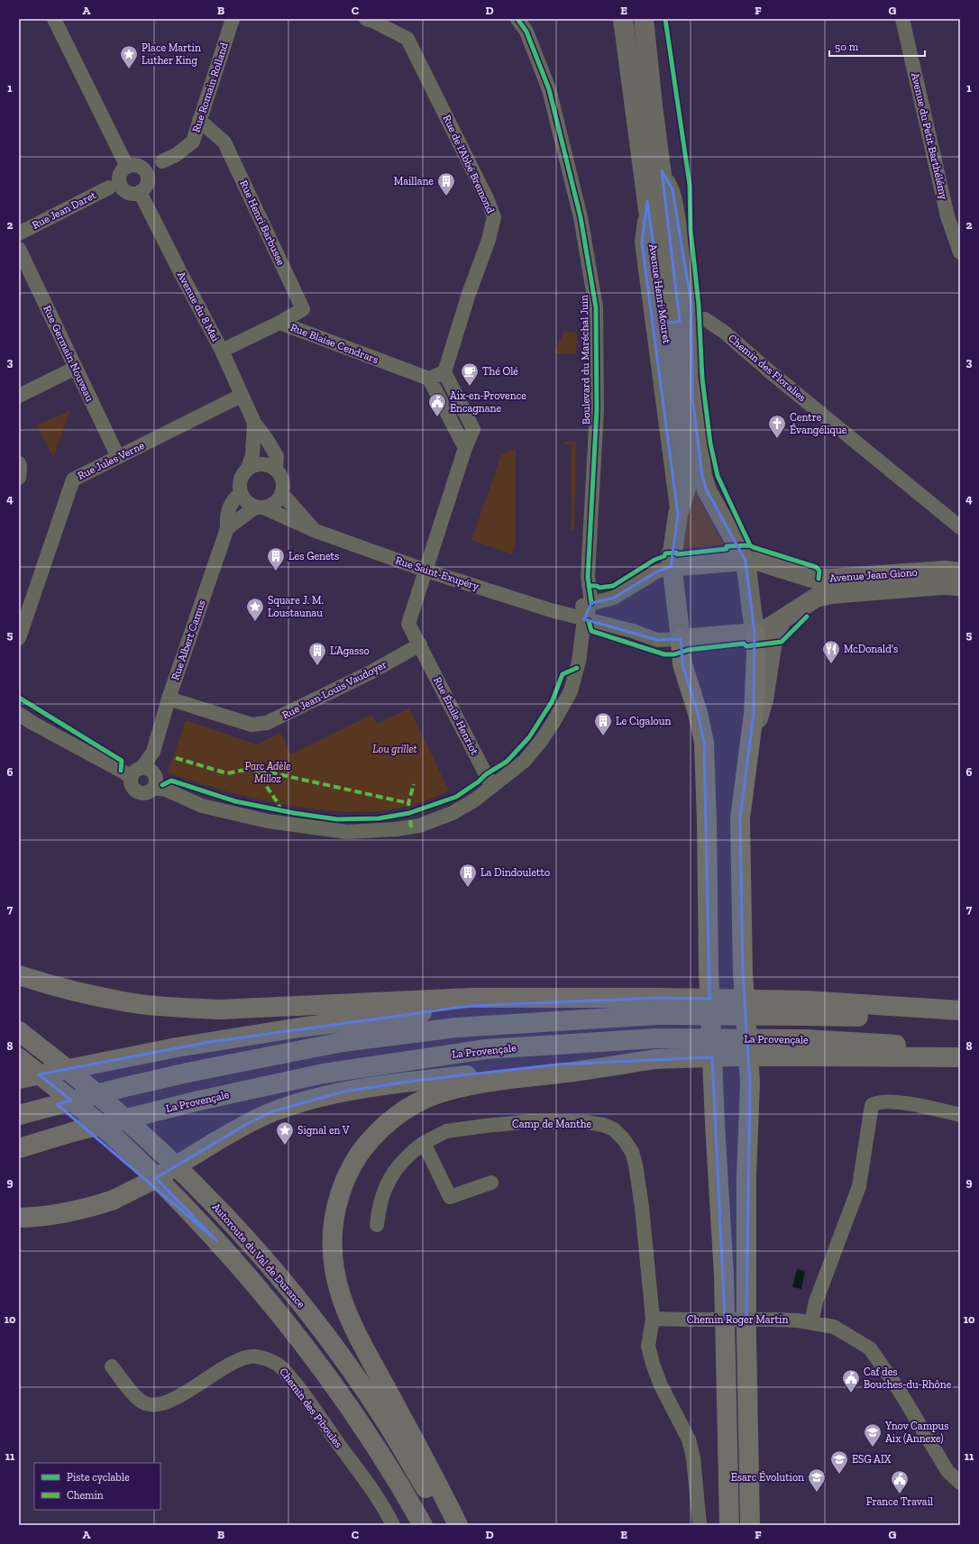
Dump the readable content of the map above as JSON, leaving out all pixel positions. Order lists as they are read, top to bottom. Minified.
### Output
{"streets":{"highway":["La Provençale","Autoroute du Val de Durance"],"main road":["Avenue Henri Mouret","Avenue Jean Giono"],"street":["Rue Romain Rolland","Avenue du Petit Barthélémy","Rue de l'Abbé Bremond","Rue Jean Daret","Rue Henri Barbusse","Avenue du 8 Mai","Rue Blaise Cendrars","Rue Germain Nouveau","Boulevard du Maréchal Juin","Chemin des Floralies","Rue Jules Verne","Rue Saint-Exupéry","Rue Albert Camus","Rue Jean-Louis Vaudoyer","Rue Émile Henriot","Camp de Manthe","Chemin Roger Martin","Chemin des Piboules"]},"crossings":[["Rue Romain Rolland","Rue Henri Barbusse"],["Rue Henri Barbusse","Rue Blaise Cendrars"],["Avenue Henri Mouret","Chemin des Floralies"],["Avenue Henri Mouret","Rue Saint-Exupéry"],["Avenue Henri Mouret","Avenue Jean Giono"],["Avenue du 8 Mai","Rue Blaise Cendrars"],["Avenue du 8 Mai","Rue Jules Verne"],["Avenue du 8 Mai","Rue Saint-Exupéry"],["Avenue du 8 Mai","Rue Albert Camus"],["Rue Germain Nouveau","Rue Jules Verne"],["Rue Saint-Exupéry","Avenue Jean Giono"],["Rue Saint-Exupéry","Rue Albert Camus"],["Rue Albert Camus","Rue Jean-Louis Vaudoyer"],["Rue Jean-Louis Vaudoyer","Rue Émile Henriot"],["Camp de Manthe","Chemin Roger Martin"]],"parks":["Lou grillet","Parc Adèle Milloz"],"places":{"place":["Place Martin Luther King","Square J. M. Loustaunau","Signal en V"],"building":["Maillane","Les Genets","L’Agasso","Le Cigaloun","La Dindouletto"],"cafe":["Thé Olé"],"public building":["Aix-en-Provence Encagnane","Caf des Bouches-du-Rhône","France Travail"],"church":["Centre Évangélique"],"restaurant":["McDonald's"],"school or university":["Ynov Campus Aix (Annexe)","ESG AIX","Esarc Évolution"]},"legend":["Piste cyclable","Chemin"],"scale_bar":"50 m","grid":{"columns":["A","B","C","D","E","F","G"],"rows":["1","2","3","4","5","6","7","8","9","10","11"]}}
